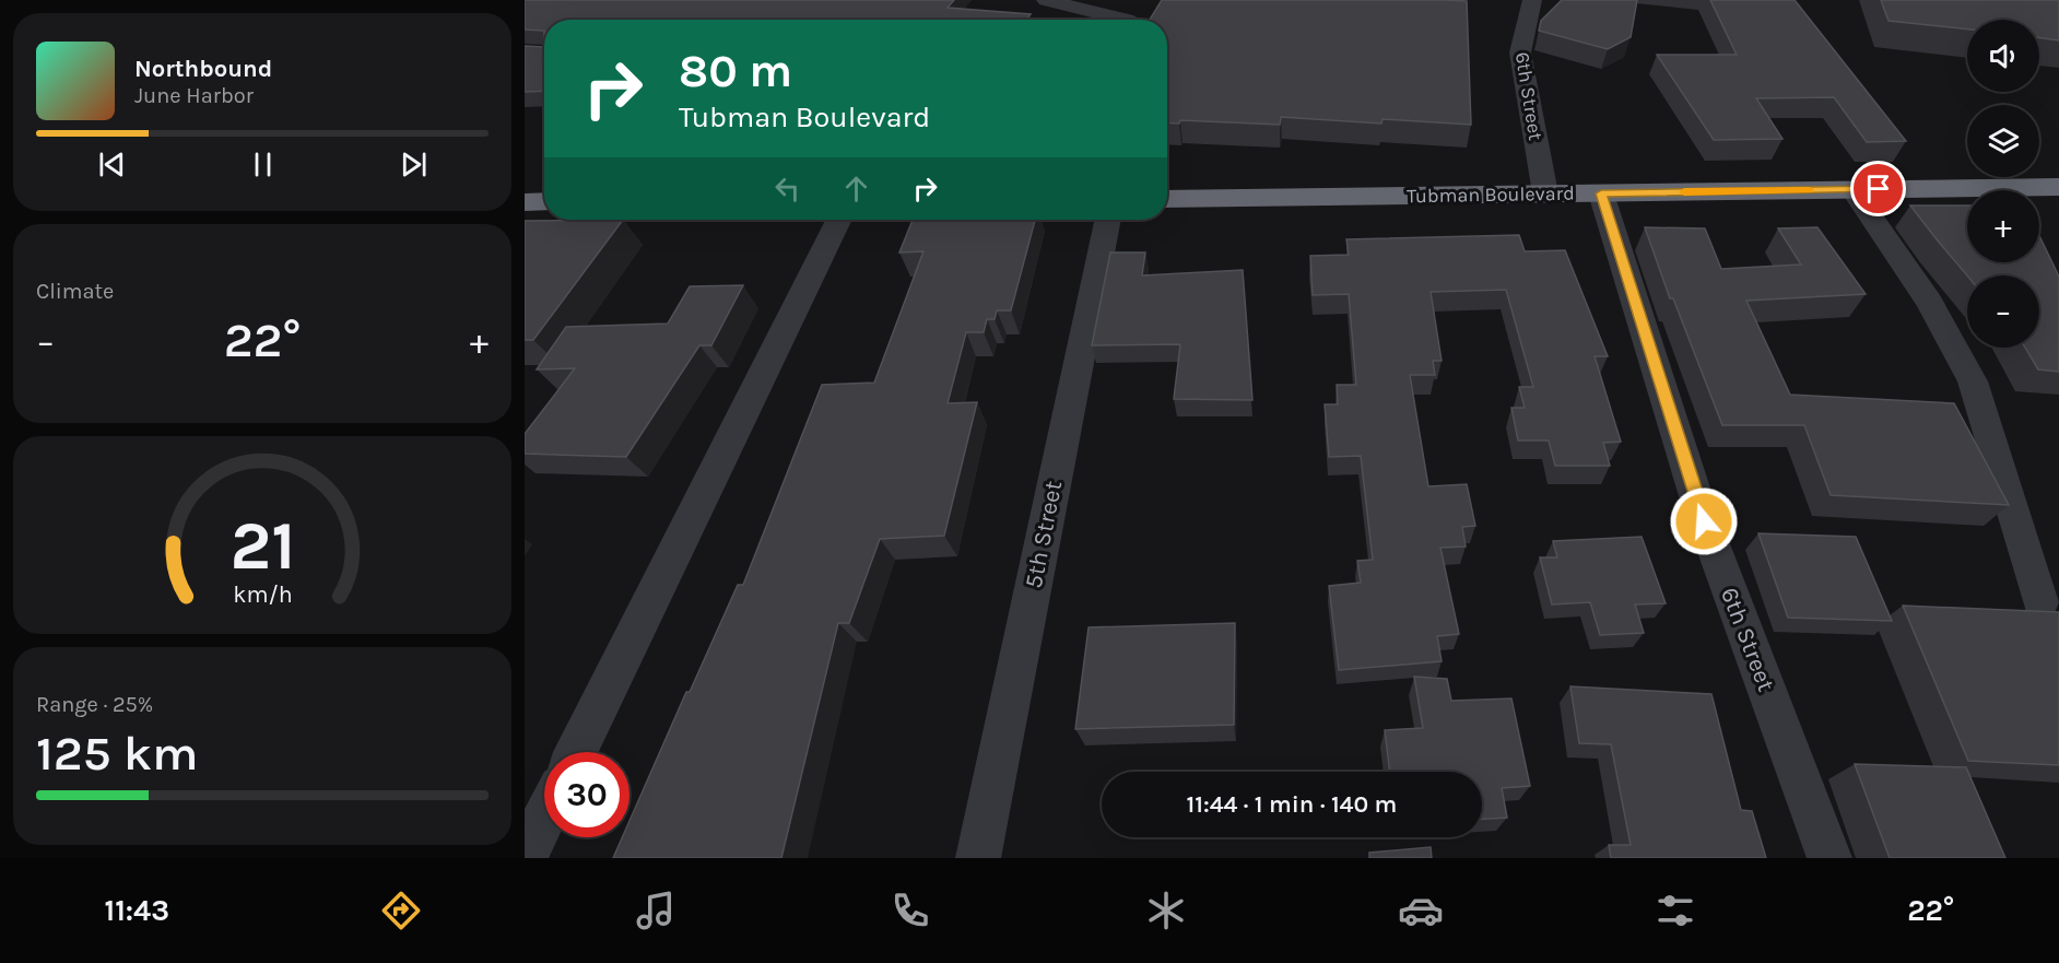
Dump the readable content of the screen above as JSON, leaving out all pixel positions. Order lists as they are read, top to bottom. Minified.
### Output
{"streets":{"highway":["Tubman Boulevard"],"street":["6th Street","5th Street"]},"crossings":[["6th Street","Tubman Boulevard"]],"page":{"map_buttons":["+","−"],"turn":["80 m","Tubman Boulevard"],"song":["Northbound","June Harbor"],"tile":["Climate",["Range · 25%","125 km"]],"heat":["−","22°","+"],"limit":"30","trip":"11:44 · 1 min · 140 m","tabs":["11:43","22°"],"gauge":["21","km/h"]}}
